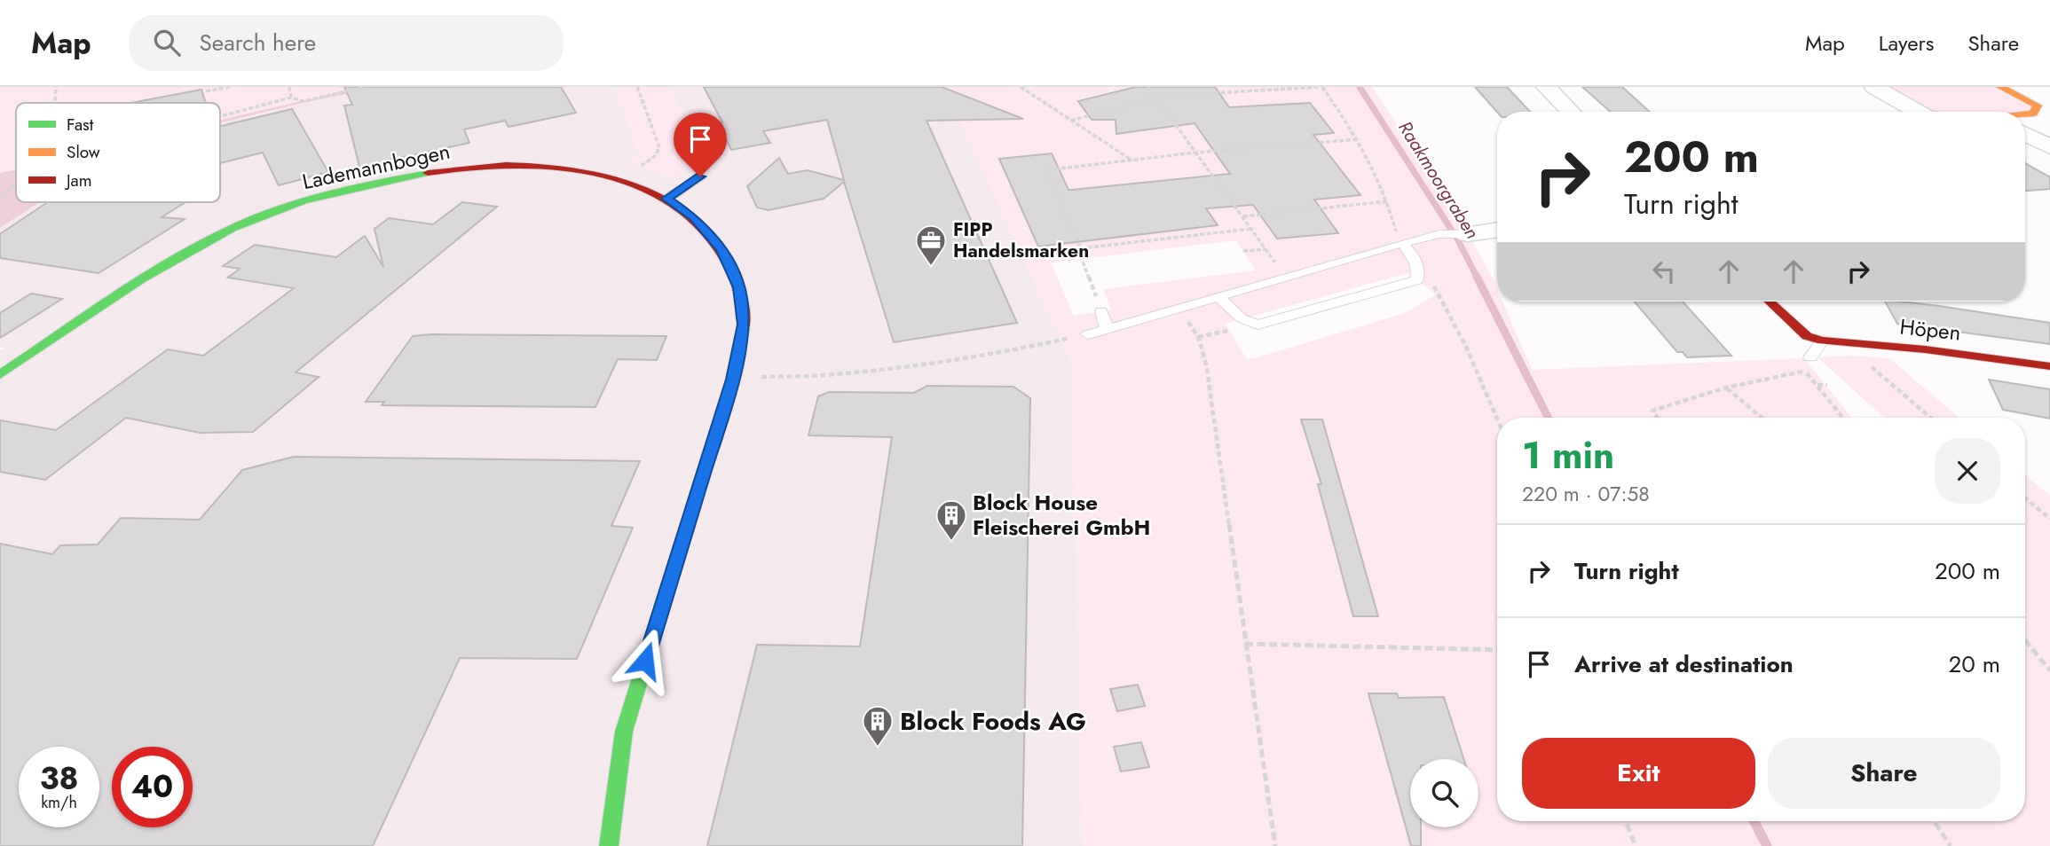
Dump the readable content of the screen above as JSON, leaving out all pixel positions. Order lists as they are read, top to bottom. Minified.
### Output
{"streets":{"street":["Lademannbogen","Höpen"]},"water":["Raakmoorgraben"],"places":{"office":["FIPP Handelsmarken"],"building":["Block House Fleischerei GmbH","Block Foods AG"]},"legend":["Fast","Slow","Jam"],"page":{"header":"Map","search":"Search here","nav":["Map","Layers","Share"],"turn":["200 m","Turn right"],"heading":["1 min","220 m · 07:58"],"list":[{"name":"Turn right","value":"200 m"},{"name":"Arrive at destination","value":"20 m"}],"buttons":["Exit","Share"],"speed":"38 km/h","limit":"40"}}
